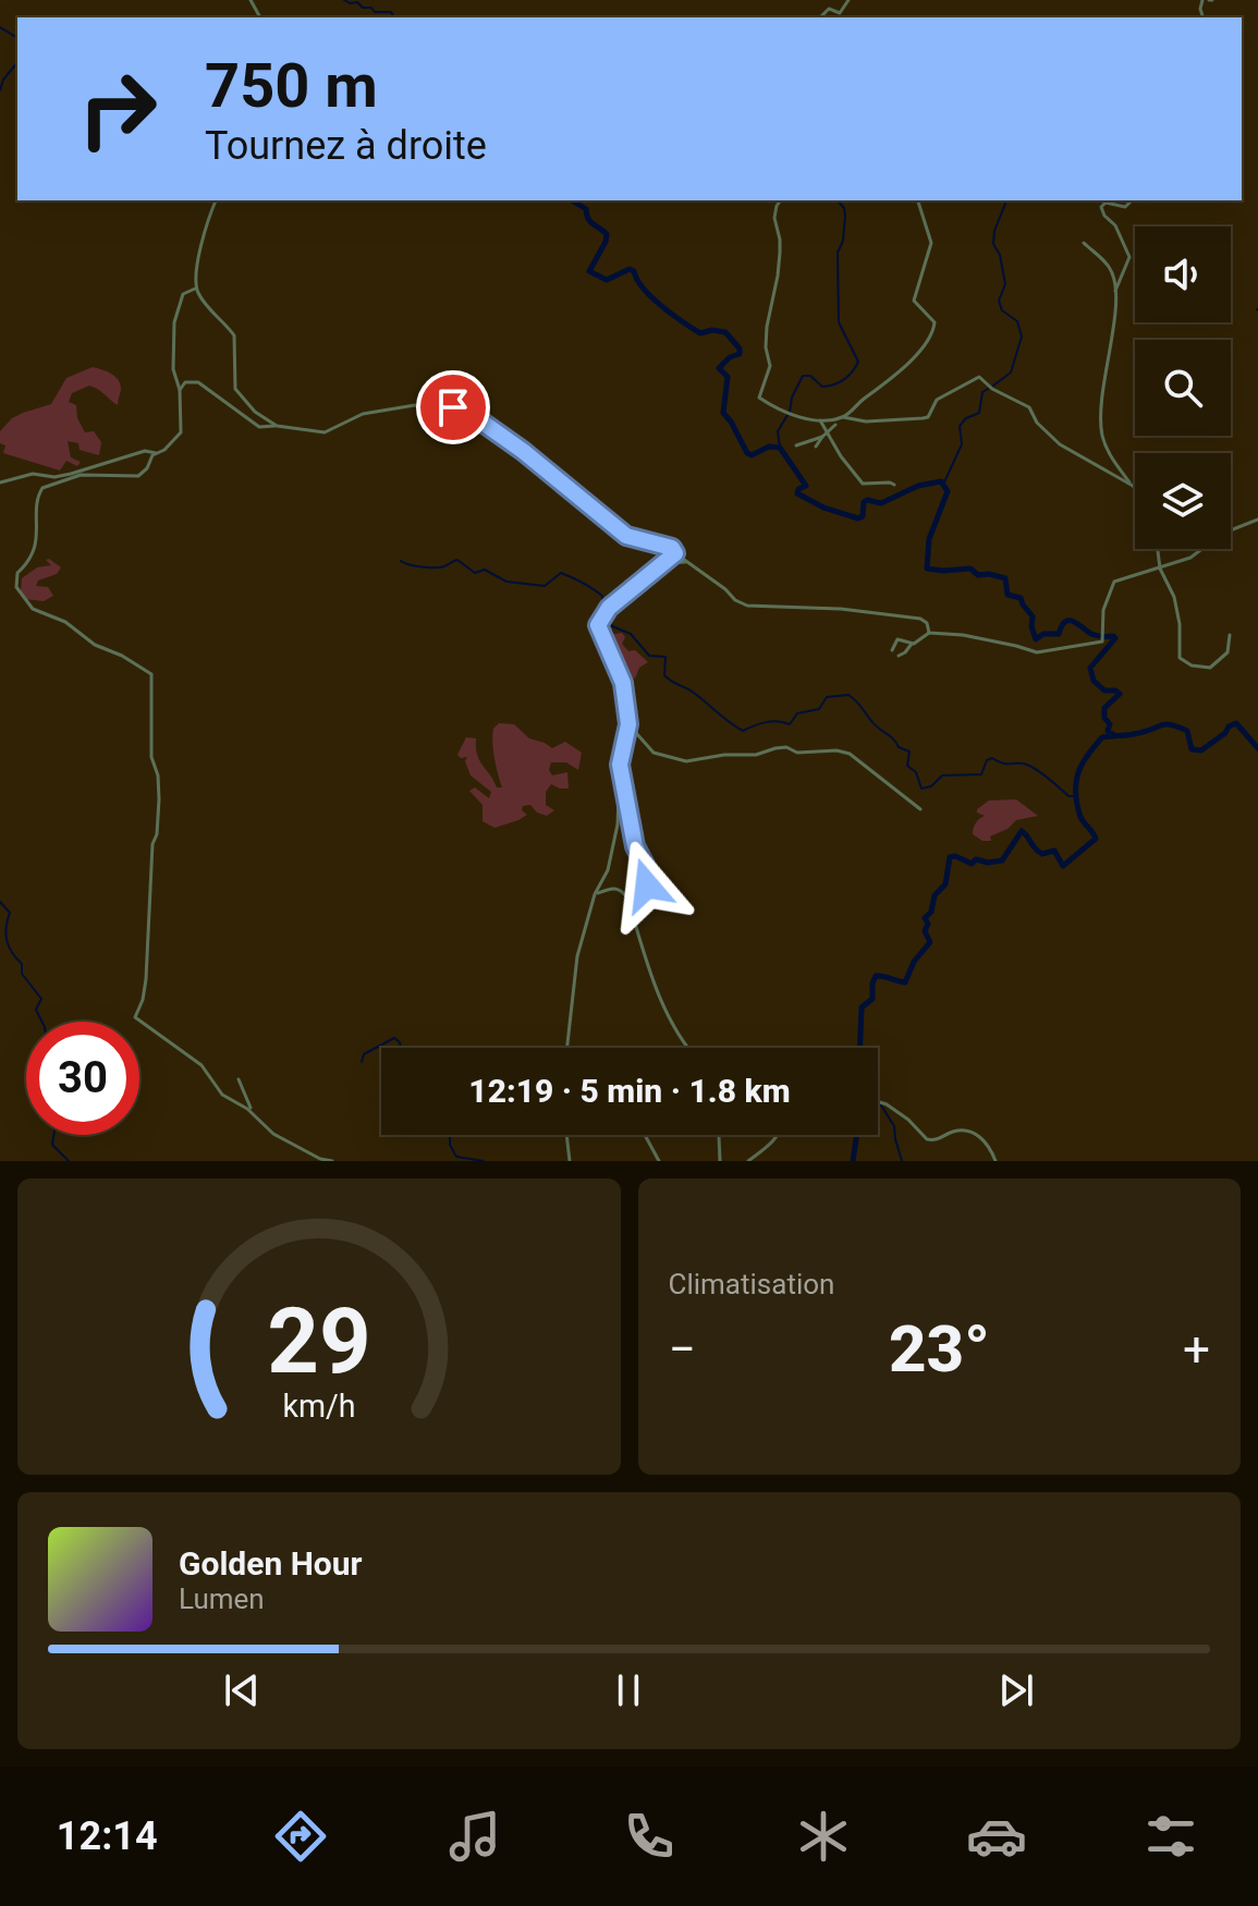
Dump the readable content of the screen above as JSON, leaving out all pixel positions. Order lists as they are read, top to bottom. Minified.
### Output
{"page":{"turn":["750 m","Tournez à droite"],"limit":"30","trip":"12:19 · 5 min · 1.8 km","tile":"Climatisation","heat":["−","23°","+"],"song":["Golden Hour","Lumen"],"tabs":"12:14","gauge":["29","km/h"]}}
